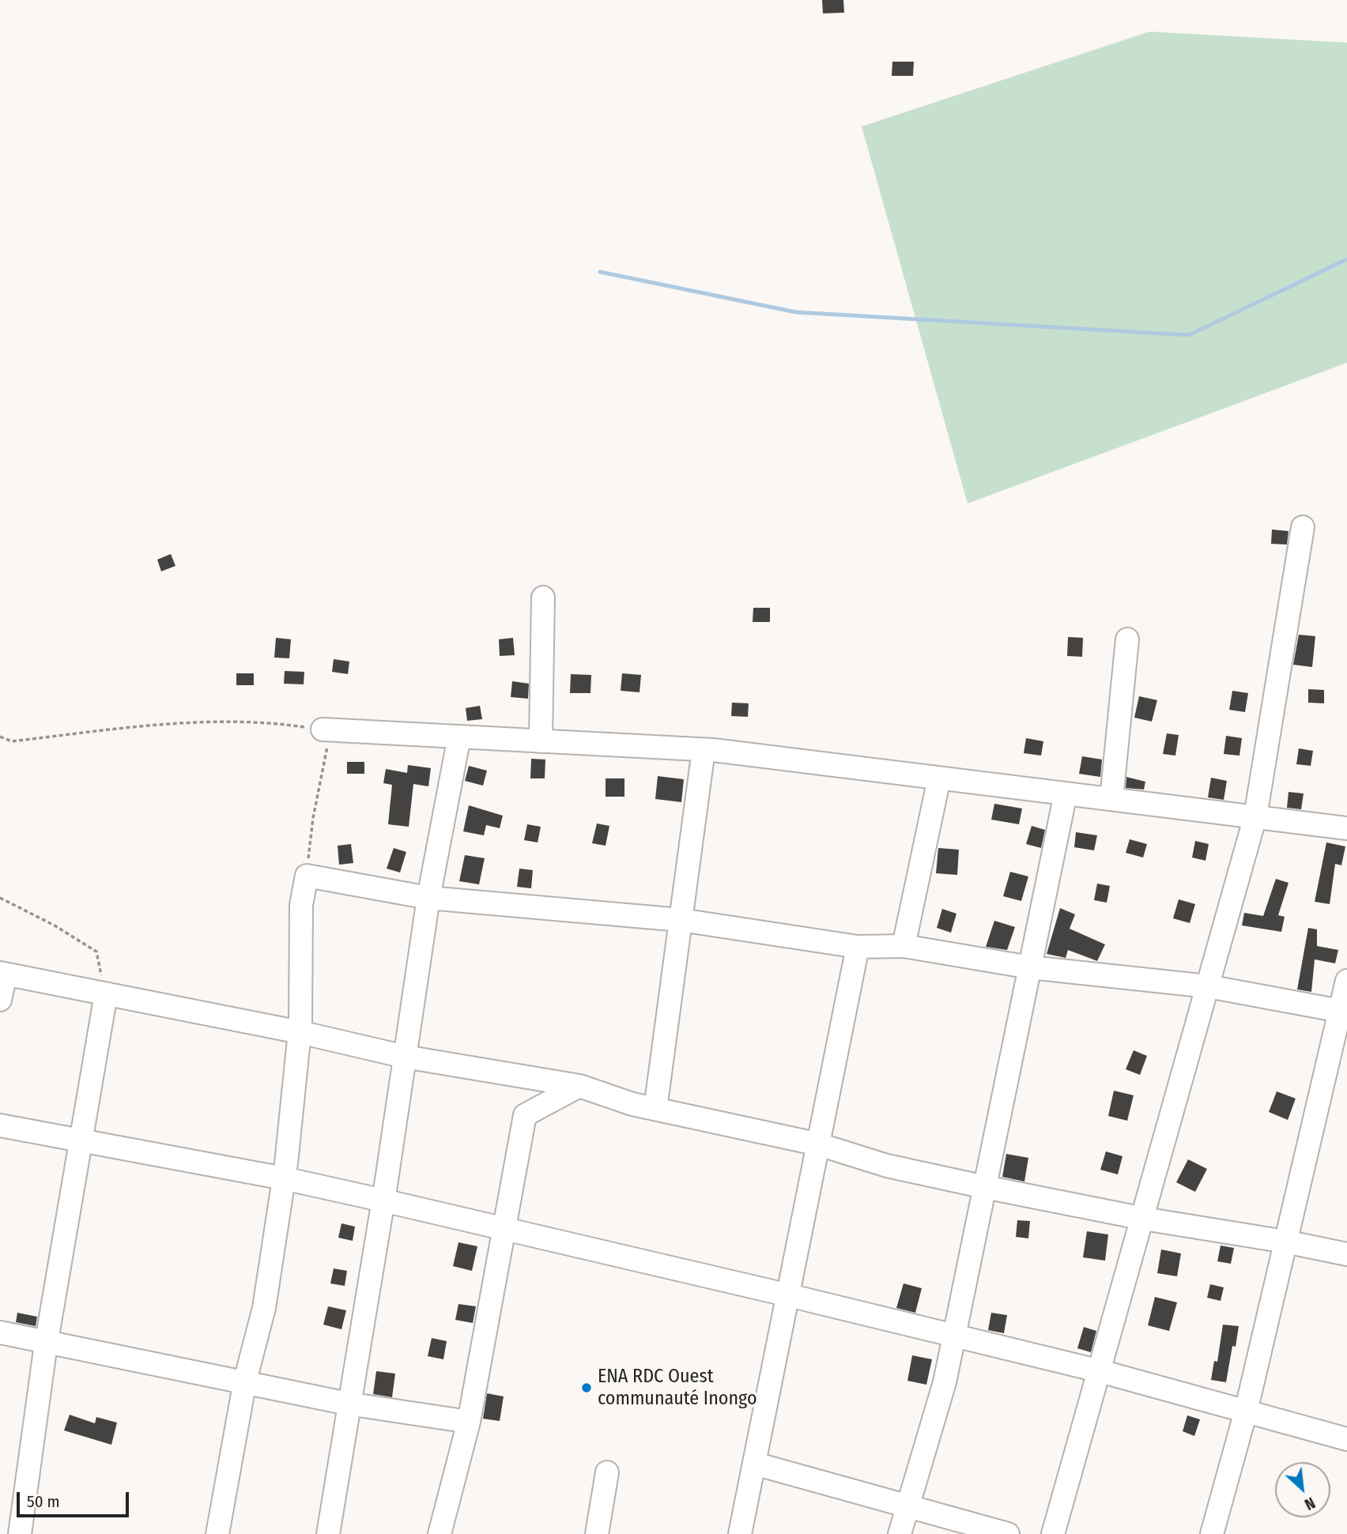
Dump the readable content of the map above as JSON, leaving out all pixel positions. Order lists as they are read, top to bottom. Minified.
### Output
{"places":["ENA RDC Ouest communauté Inongo"],"scale_bar":"50 m","north":"bottom right"}
